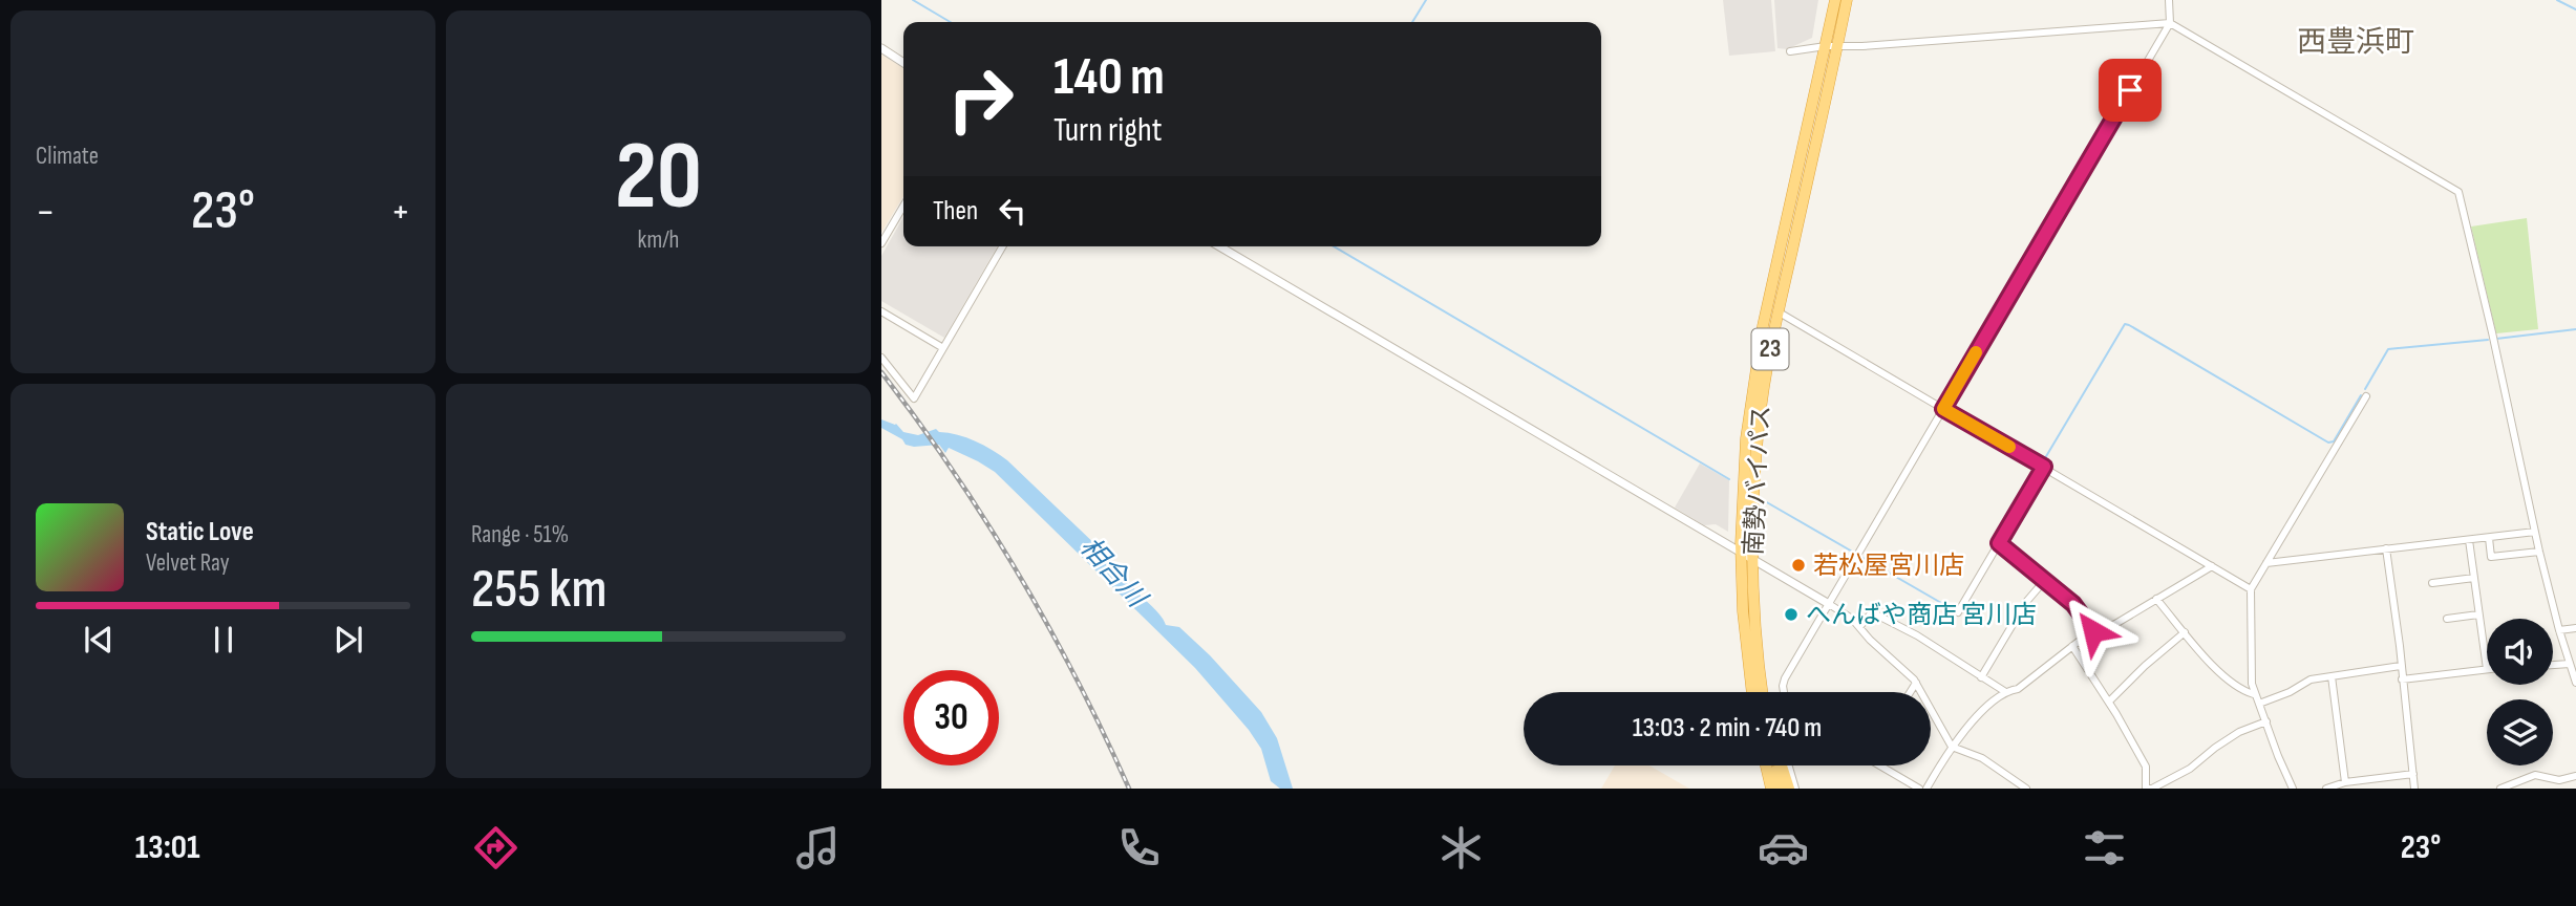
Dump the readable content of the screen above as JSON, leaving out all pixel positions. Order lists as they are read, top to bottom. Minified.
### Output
{"streets":{"highway":["23","南勢バイパス"]},"districts":["西豊浜町"],"water":["相合川"],"places":["若松屋宮川店","へんばや商店 宮川店"],"page":{"tile":["Climate",["20","km/h"],["Range · 51%","255 km"]],"turn":["140 m","Turn right"],"then":"Then","heat":["−","23°","+"],"song":["Static Love","Velvet Ray"],"limit":"30","trip":"13:03 · 2 min · 740 m","tabs":["13:01","23°"]}}
